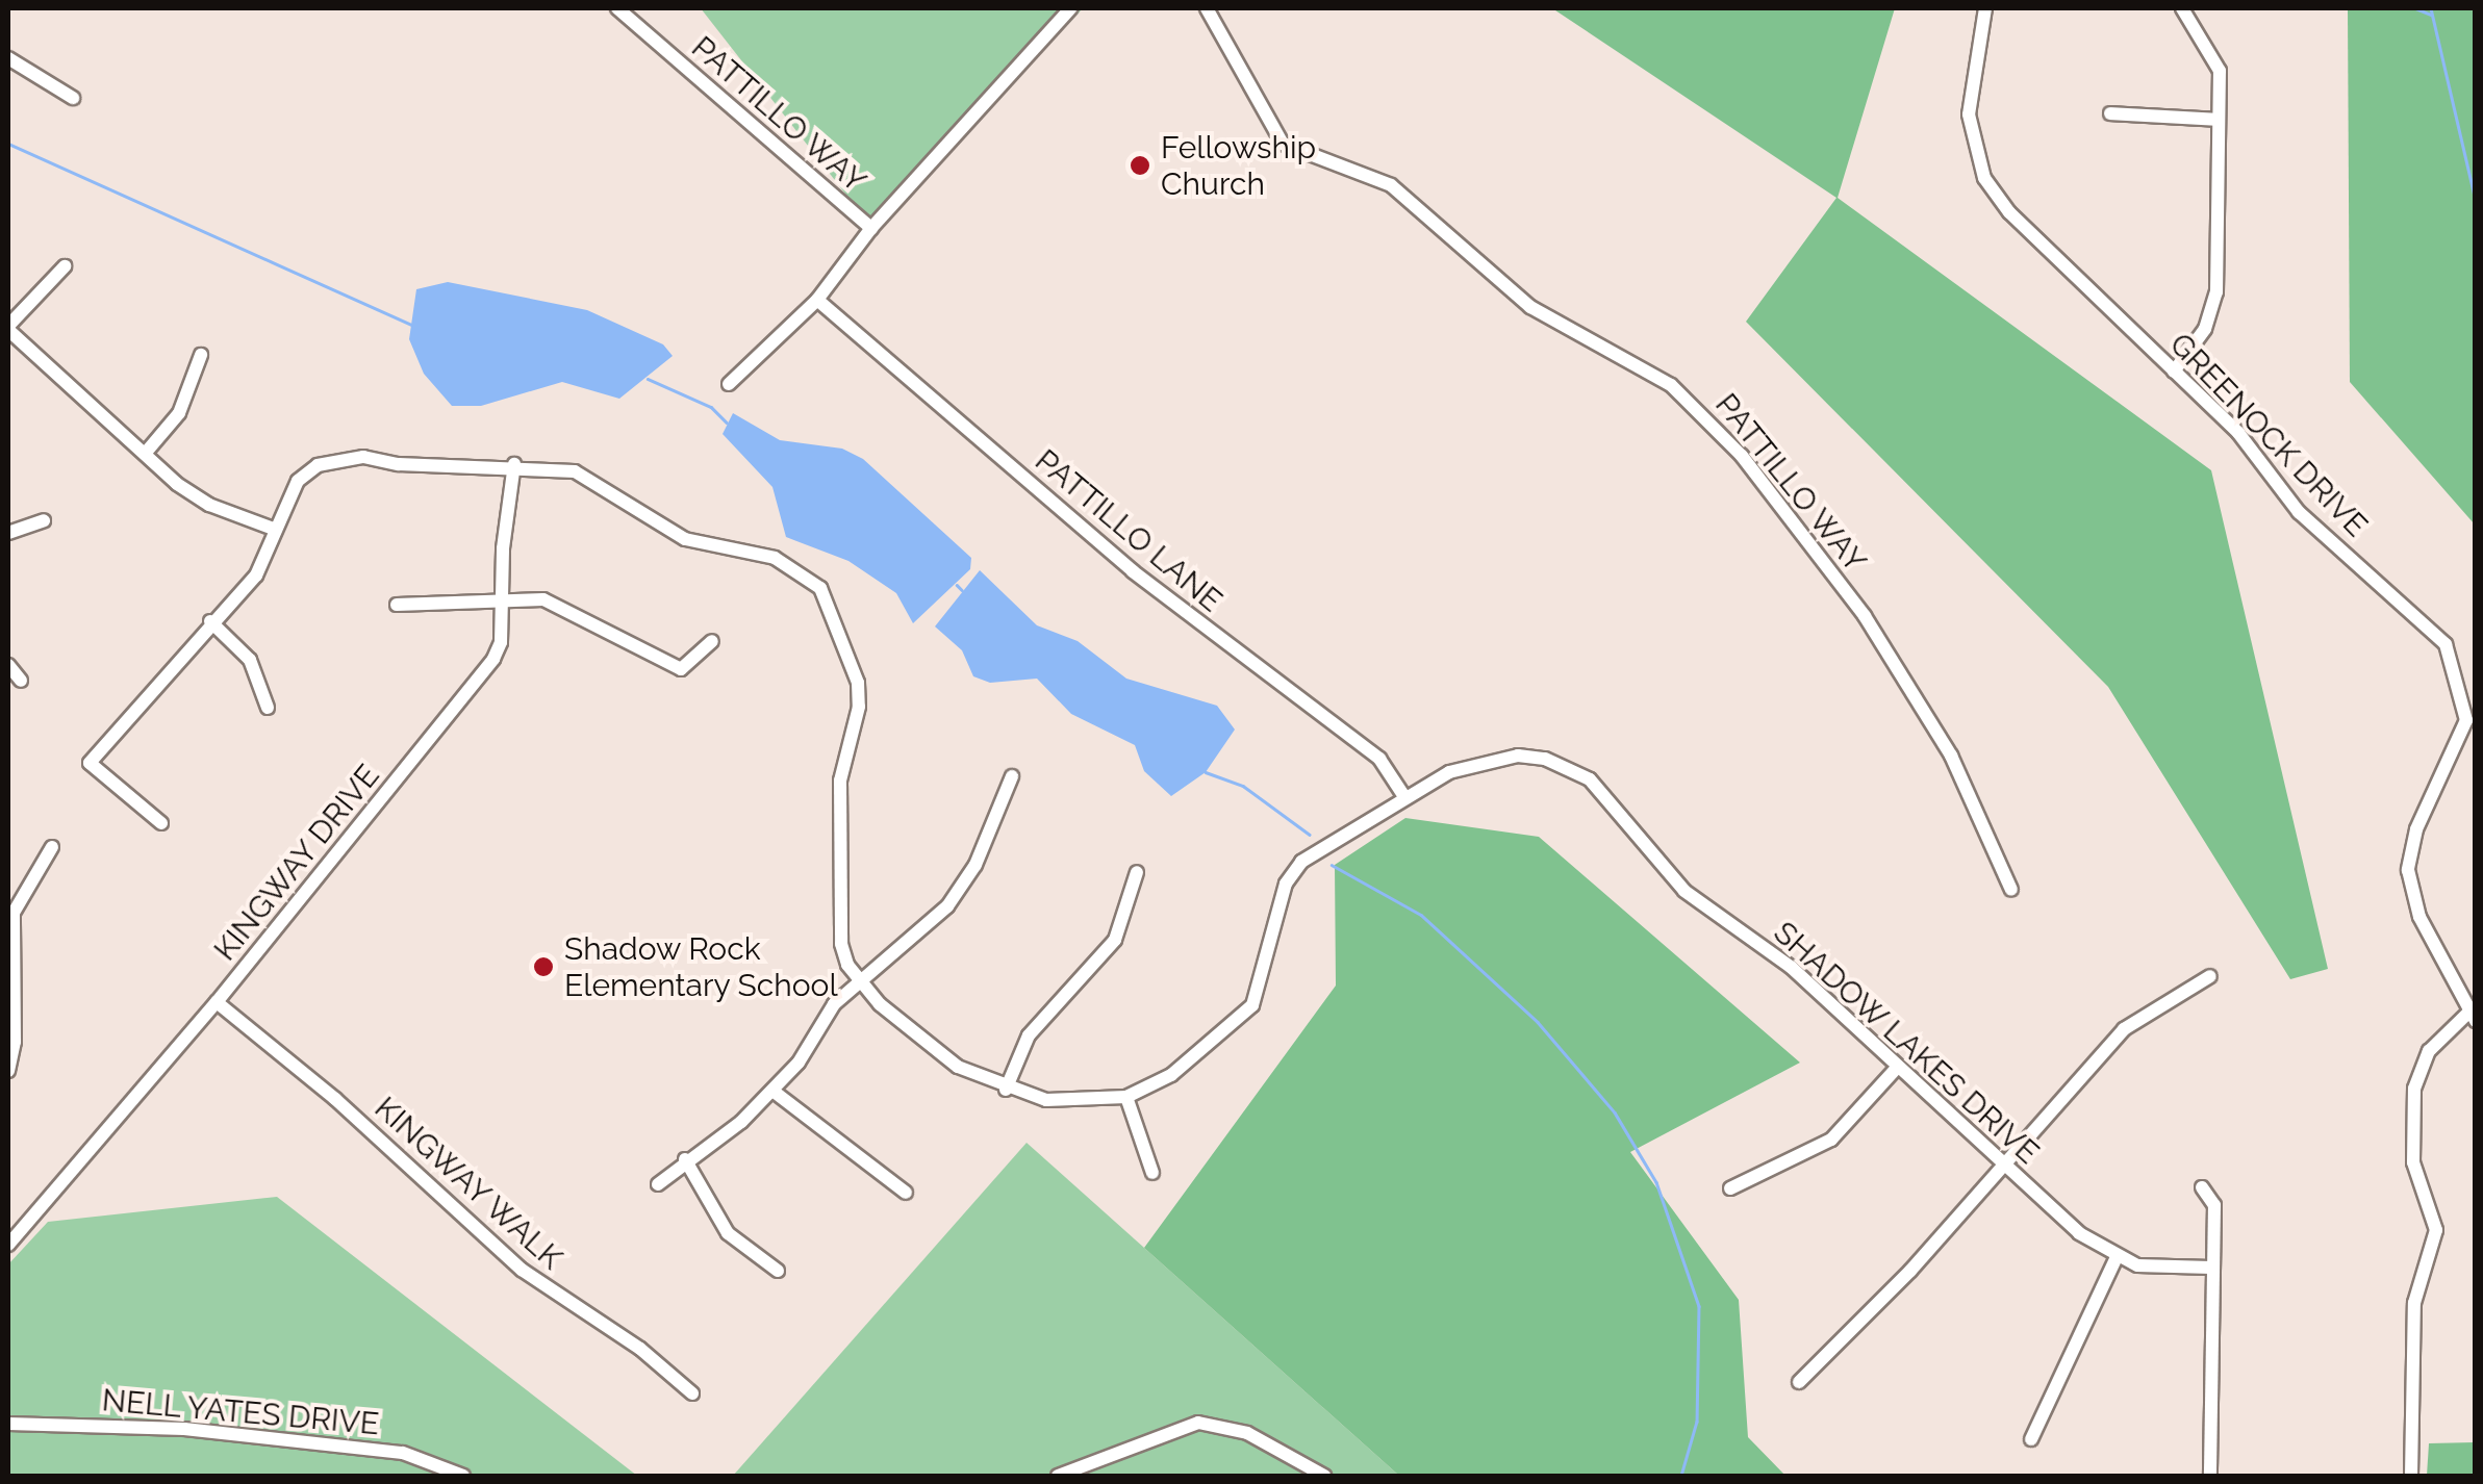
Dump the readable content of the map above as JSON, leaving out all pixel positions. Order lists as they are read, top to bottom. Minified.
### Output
{"streets":{"street":["PATTILLO WAY","GREENOCK DRIVE","PATTILLO LANE","KINGWAY DRIVE","SHADOW LAKES DRIVE","KINGWAY WALK","NELL YATES DRIVE"]},"crossings":[["PATTILLO LANE","SHADOW LAKES DRIVE"],["KINGWAY DRIVE","SHADOW LAKES DRIVE"],["KINGWAY DRIVE","KINGWAY WALK"]],"places":["Fellowship Church","Shadow Rock Elementary School"]}
